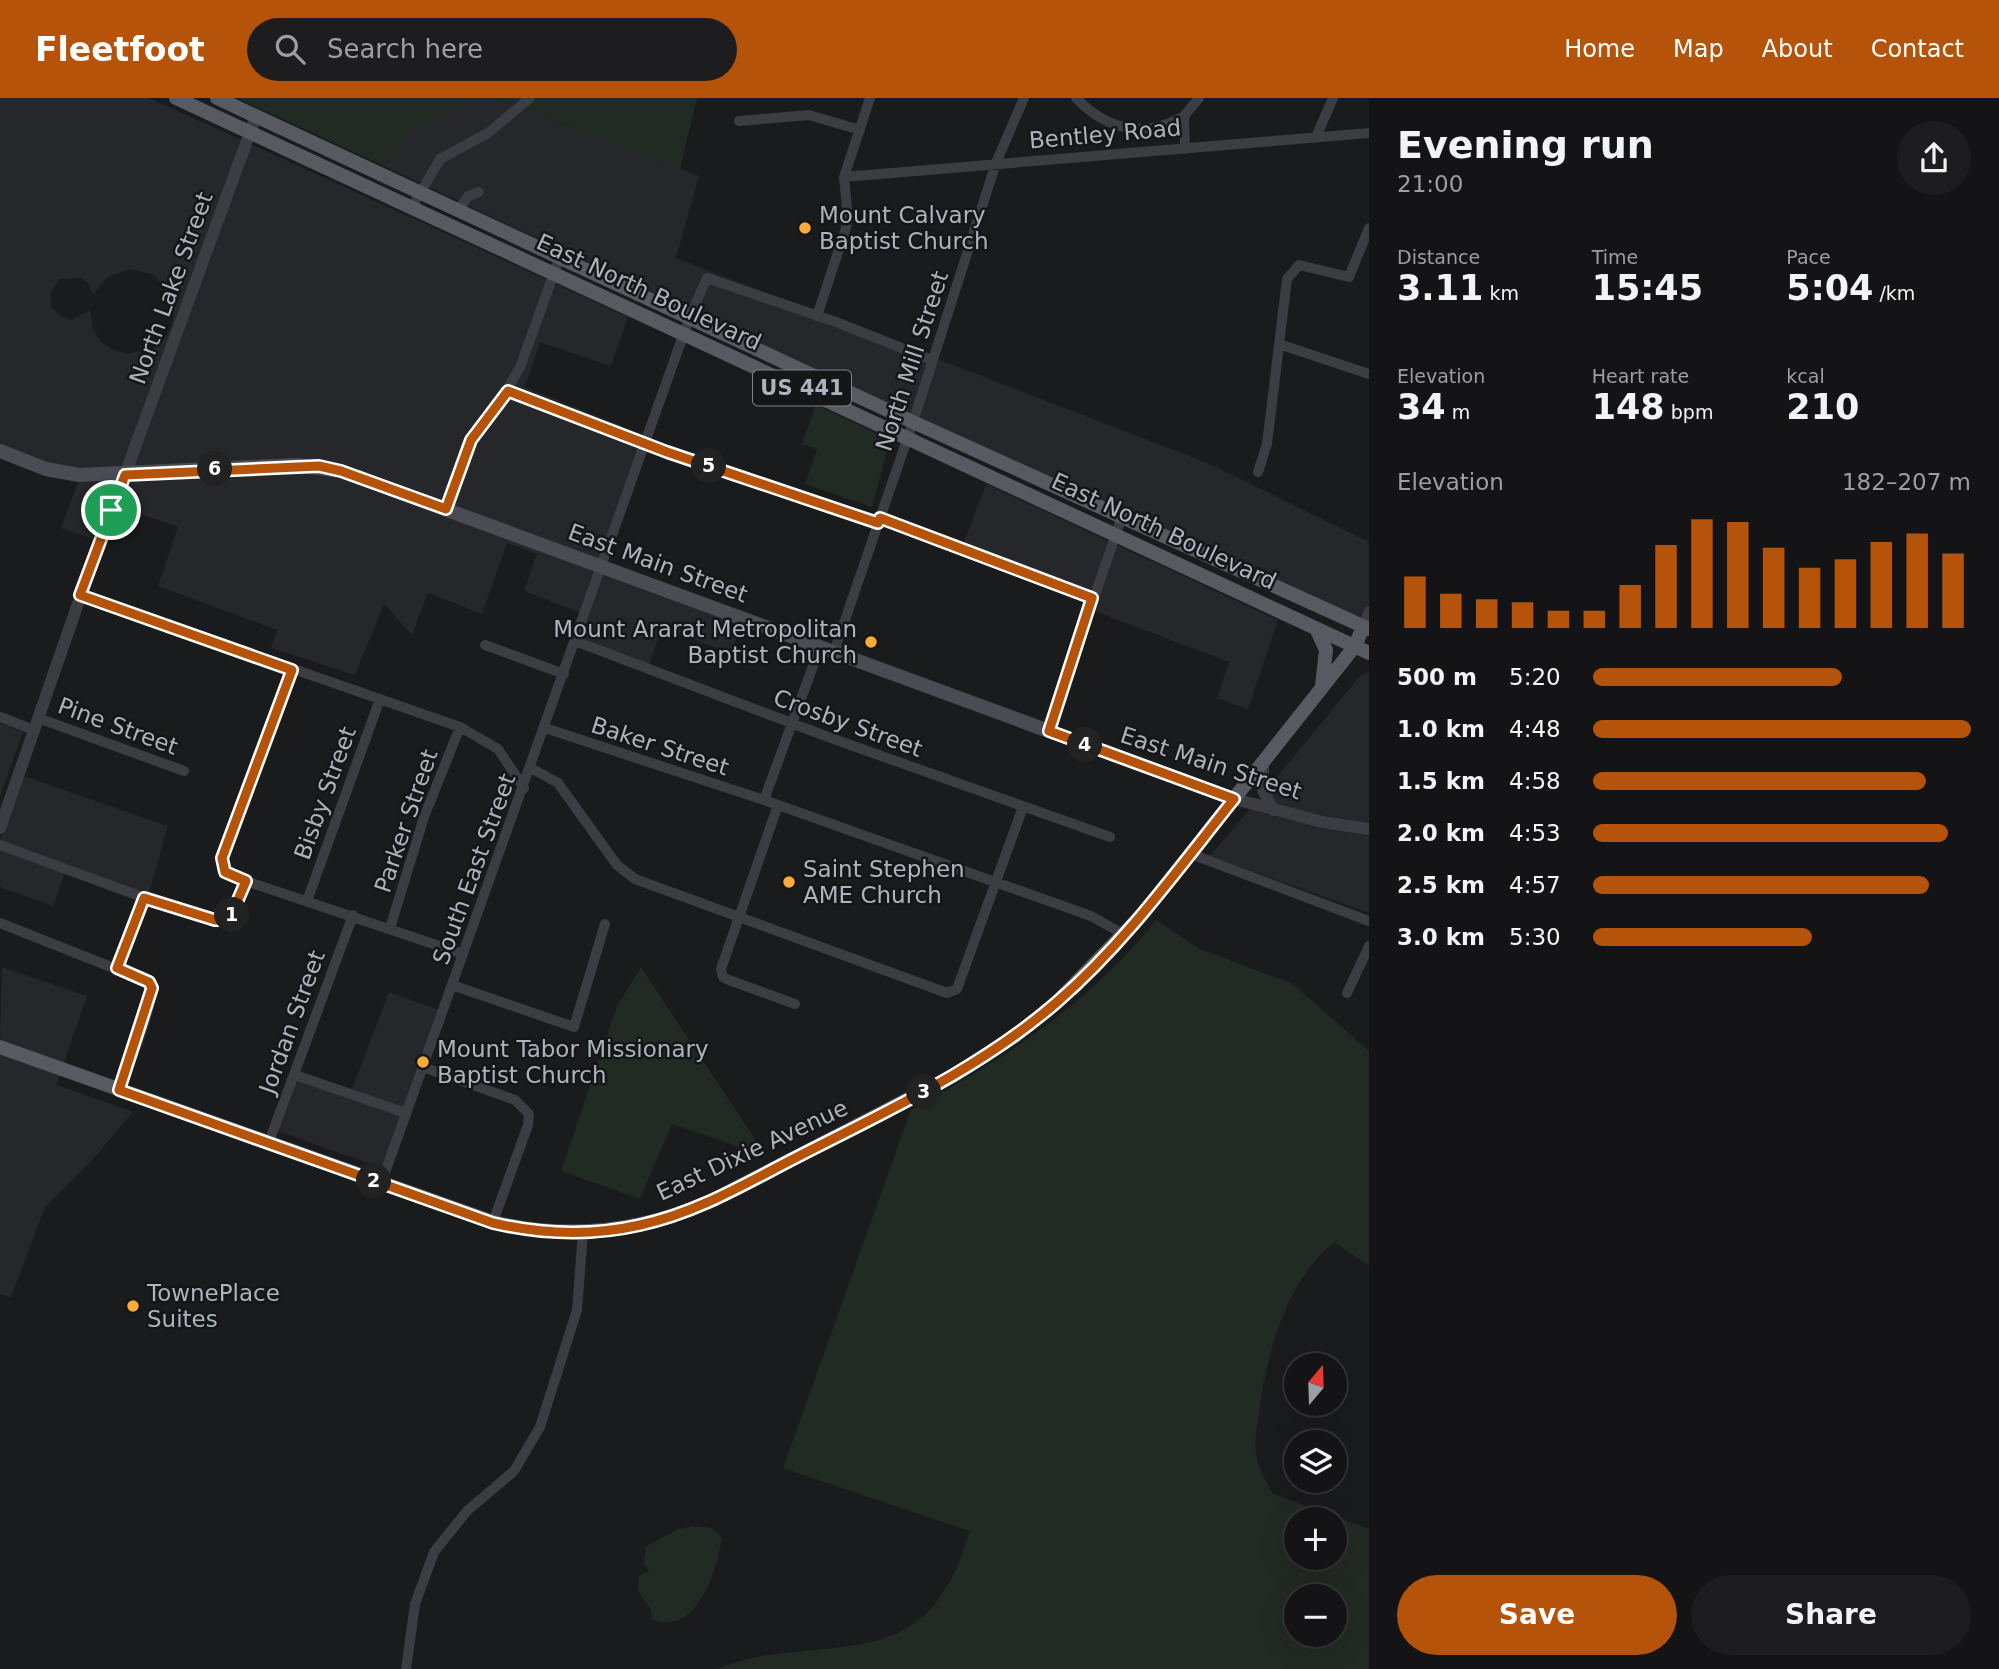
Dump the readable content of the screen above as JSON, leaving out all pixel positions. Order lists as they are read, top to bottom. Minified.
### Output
{"streets":{"main road":["East North Boulevard","US 441","East Main Street","East Dixie Avenue"],"street":["Bentley Road","North Lake Street","North Mill Street","Crosby Street","Pine Street","Baker Street","Bisby Street","Parker Street","South East Street","Jordan Street"]},"crossings":[["Bentley Road","North Mill Street"],["North Lake Street","East North Boulevard"],["North Lake Street","East Main Street"],["North Lake Street","Pine Street"],["East North Boulevard","North Mill Street"],["East North Boulevard","South East Street"],["East North Boulevard","East Dixie Avenue"],["North Mill Street","East Main Street"],["North Mill Street","Crosby Street"],["North Mill Street","Baker Street"],["East Main Street","South East Street"],["East Main Street","East Dixie Avenue"],["Crosby Street","South East Street"],["Baker Street","South East Street"],["South East Street","East Dixie Avenue"],["Jordan Street","East Dixie Avenue"]],"places":["Mount Calvary Baptist Church","Mount Ararat Metropolitan Baptist Church","Saint Stephen AME Church","Mount Tabor Missionary Baptist Church","TownePlace Suites"],"north":"top","page":{"header":"Fleetfoot","search":"Search here","nav":["Home","Map","About","Contact"],"heading":["Evening run","21:00"],"stats":[["Distance","3.11 km"],["Time","15:45"],["Pace","5:04 /km"],["Elevation","34 m"],["Heart rate","148 bpm"],["kcal","210"]],"pins":["5","6","4","1","3","2"],"chart":["Elevation","182–207 m"],"list":[{"name":"500 m","note":"5:20"},{"name":"1.0 km","note":"4:48"},{"name":"1.5 km","note":"4:58"},{"name":"2.0 km","note":"4:53"},{"name":"2.5 km","note":"4:57"},{"name":"3.0 km","note":"5:30"}],"map_buttons":["+","−"],"buttons":["Save","Share"]}}
